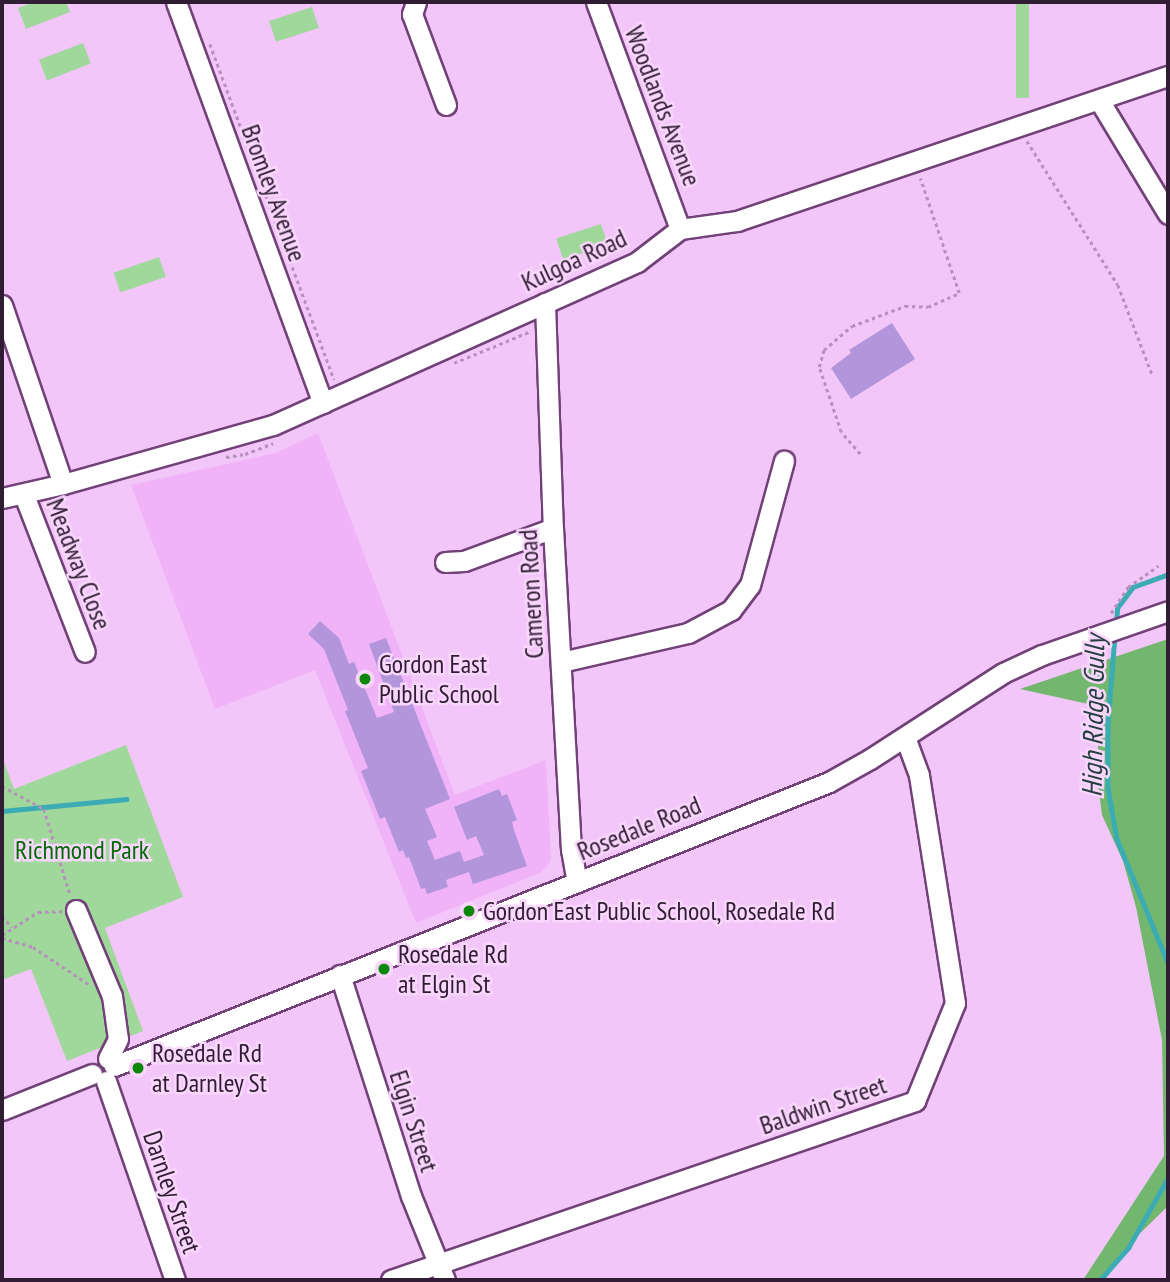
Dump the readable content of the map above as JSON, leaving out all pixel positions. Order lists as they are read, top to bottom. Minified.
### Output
{"streets":{"street":["Woodlands Avenue","Bromley Avenue","Kulgoa Road","Meadway Close","Cameron Road","Rosedale Road","Baldwin Street","Elgin Street","Darnley Street"]},"crossings":[["Woodlands Avenue","Kulgoa Road"],["Bromley Avenue","Kulgoa Road"],["Kulgoa Road","Meadway Close"],["Kulgoa Road","Cameron Road"],["Cameron Road","Rosedale Road"],["Rosedale Road","Baldwin Street"],["Rosedale Road","Elgin Street"],["Rosedale Road","Darnley Street"],["Baldwin Street","Elgin Street"]],"water":["High Ridge Gully"],"parks":["Richmond Park"],"places":["Gordon East Public School","Gordon East Public School, Rosedale Rd","Rosedale Rd at Elgin St","Rosedale Rd at Darnley St"]}
